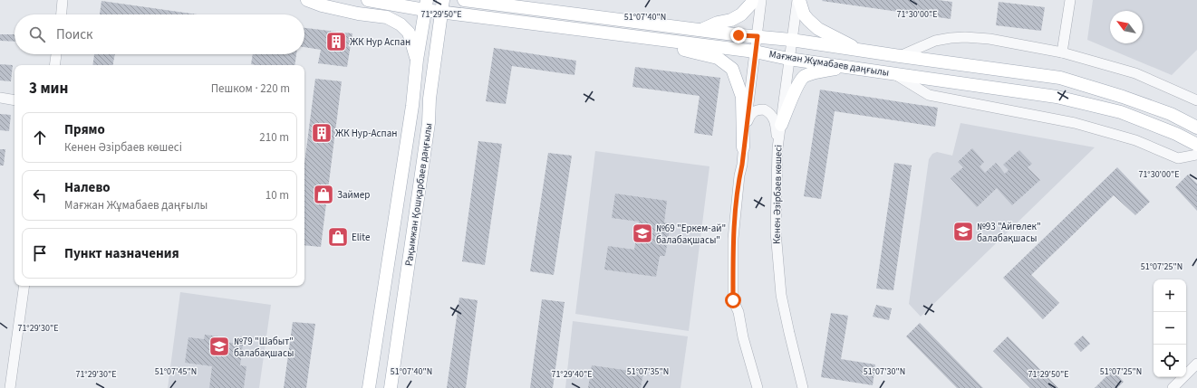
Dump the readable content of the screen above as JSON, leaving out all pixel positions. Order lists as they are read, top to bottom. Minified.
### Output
{"streets":{"main road":["Мағжан Жұмабаев даңғылы","Рақымжан Қошқарбаев даңғылы"],"street":["Кенен Әзірбаев көшесі"]},"crossings":[["Мағжан Жұмабаев даңғылы","Рақымжан Қошқарбаев даңғылы"],["Мағжан Жұмабаев даңғылы","Кенен Әзірбаев көшесі"]],"places":{"building":["ЖК Нур Аспан","ЖК Нур-Аспан"],"shop":["Займер","Elite"],"school or university":["№93 \"Айгөлек\" балабақшасы","№69 \"Еркем-ай\" балабақшасы\"","№79 \"Шабыт\" балабақшасы"]},"north":"top left","page":{"search":"Поиск","heading":["3 мин","Пешком · 220 m"],"list":[["Прямо","Кенен Әзірбаев көшесі","210 m"],["Налево","Мағжан Жұмабаев даңғылы","10 m"],"Пункт назначения"],"map_buttons":["+","−"]},"coordinates":["71°29'50\"E","71°30'00\"E","51°07'40\"N","51°07'25\"N","71°29'30\"E","51°07'45\"N","51°07'35\"N","51°07'30\"N","71°29'40\"E"]}
